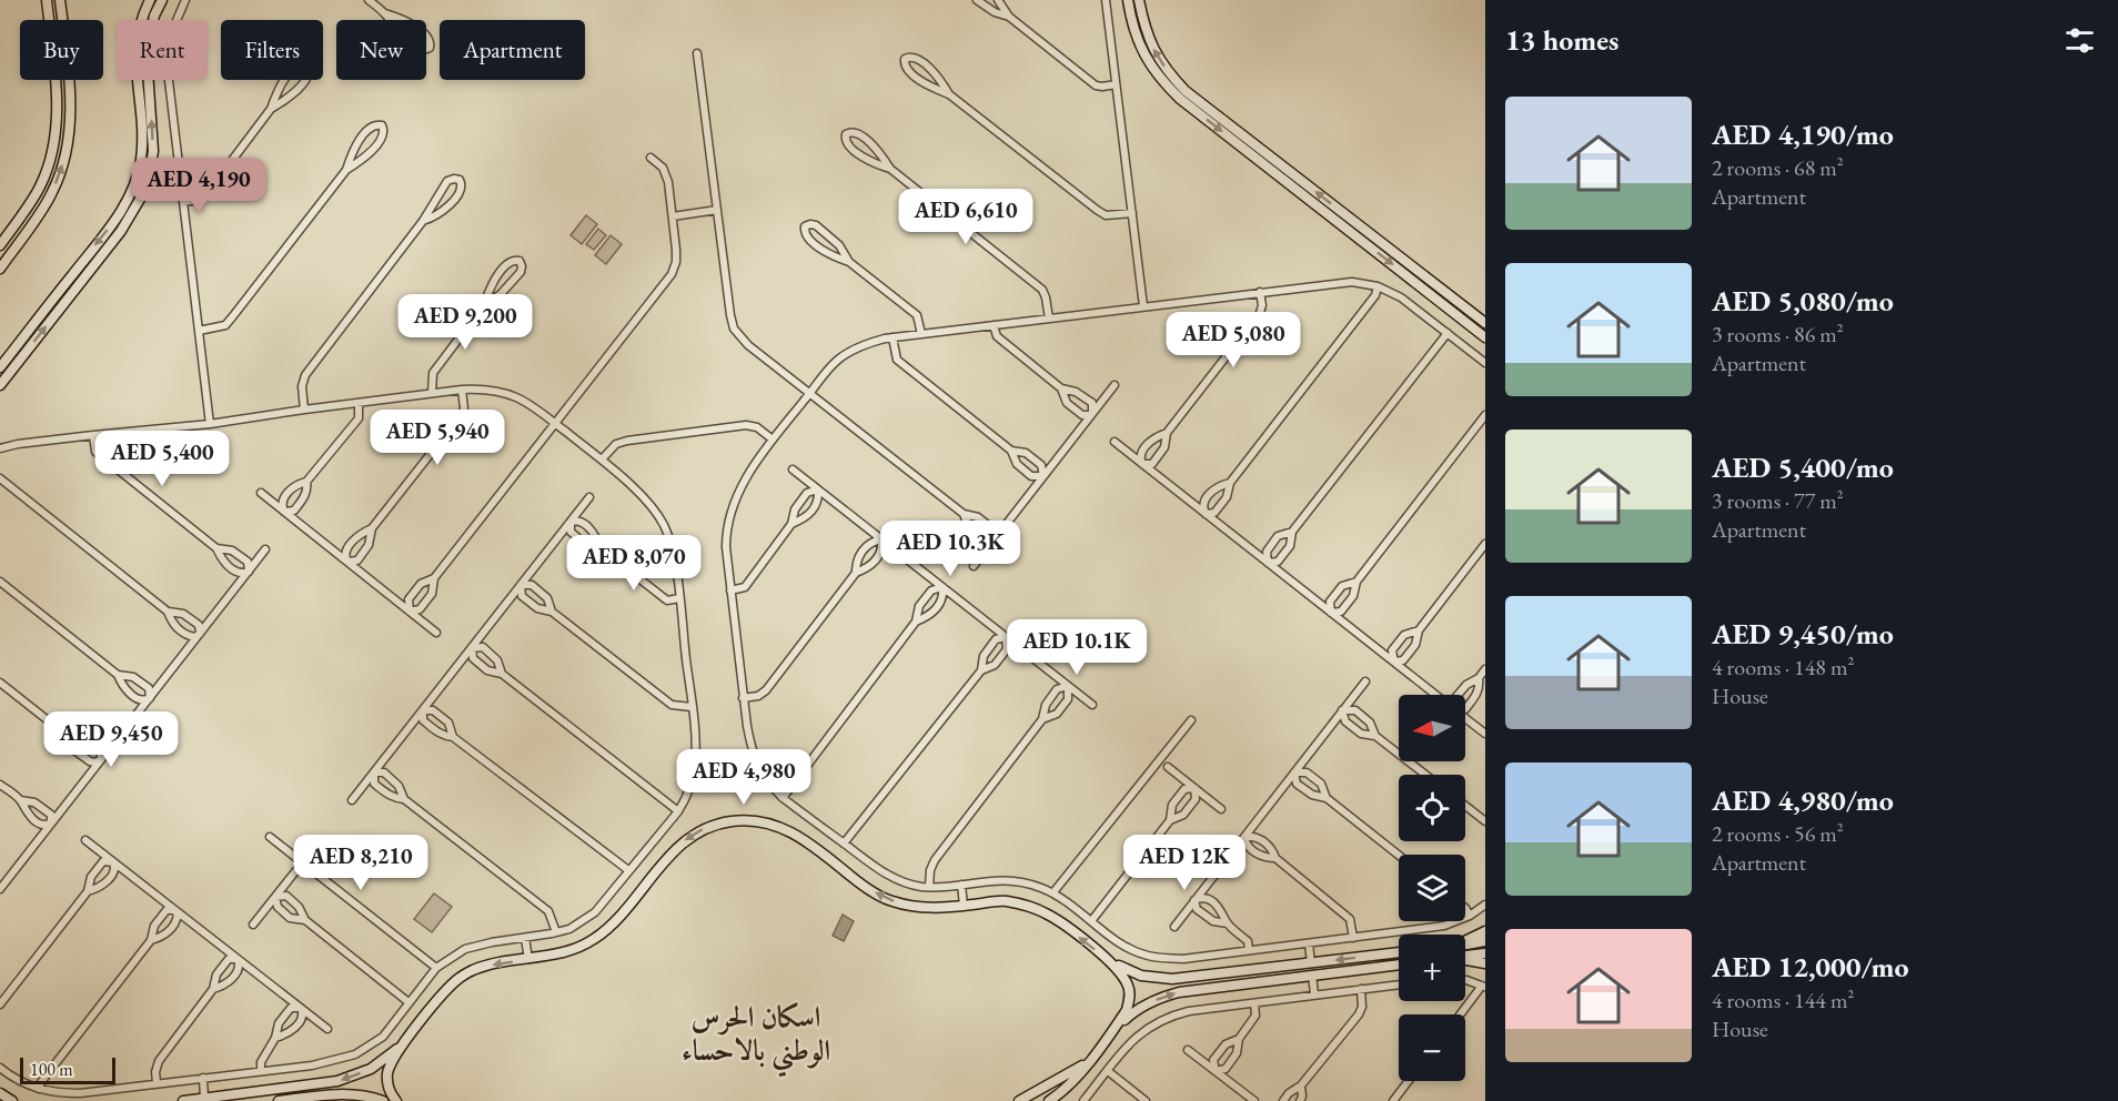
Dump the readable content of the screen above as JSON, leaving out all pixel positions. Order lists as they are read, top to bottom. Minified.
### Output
{"districts":["اسكان الحرس الوطني بالاحساء"],"scale_bar":"100 m","north":"left","page":{"heading":"13 homes","chip":["Buy","Rent","Filters","New","Apartment"],"list":[{"name":"AED 4,190/mo","note":"2 rooms · 68 m² · Apartment"},{"name":"AED 5,080/mo","note":"3 rooms · 86 m² · Apartment"},{"name":"AED 5,400/mo","note":"3 rooms · 77 m² · Apartment"},{"name":"AED 9,450/mo","note":"4 rooms · 148 m² · House"},{"name":"AED 4,980/mo","note":"2 rooms · 56 m² · Apartment"},{"name":"AED 12,000/mo","note":"4 rooms · 144 m² · House"}],"price":["AED 4,190","AED 6,610","AED 9,200","AED 5,080","AED 5,940","AED 5,400","AED 10.3K","AED 8,070","AED 10.1K","AED 9,450","AED 4,980","AED 8,210","AED 12K"],"map_buttons":["+","−"],"scale":"100 m"}}
